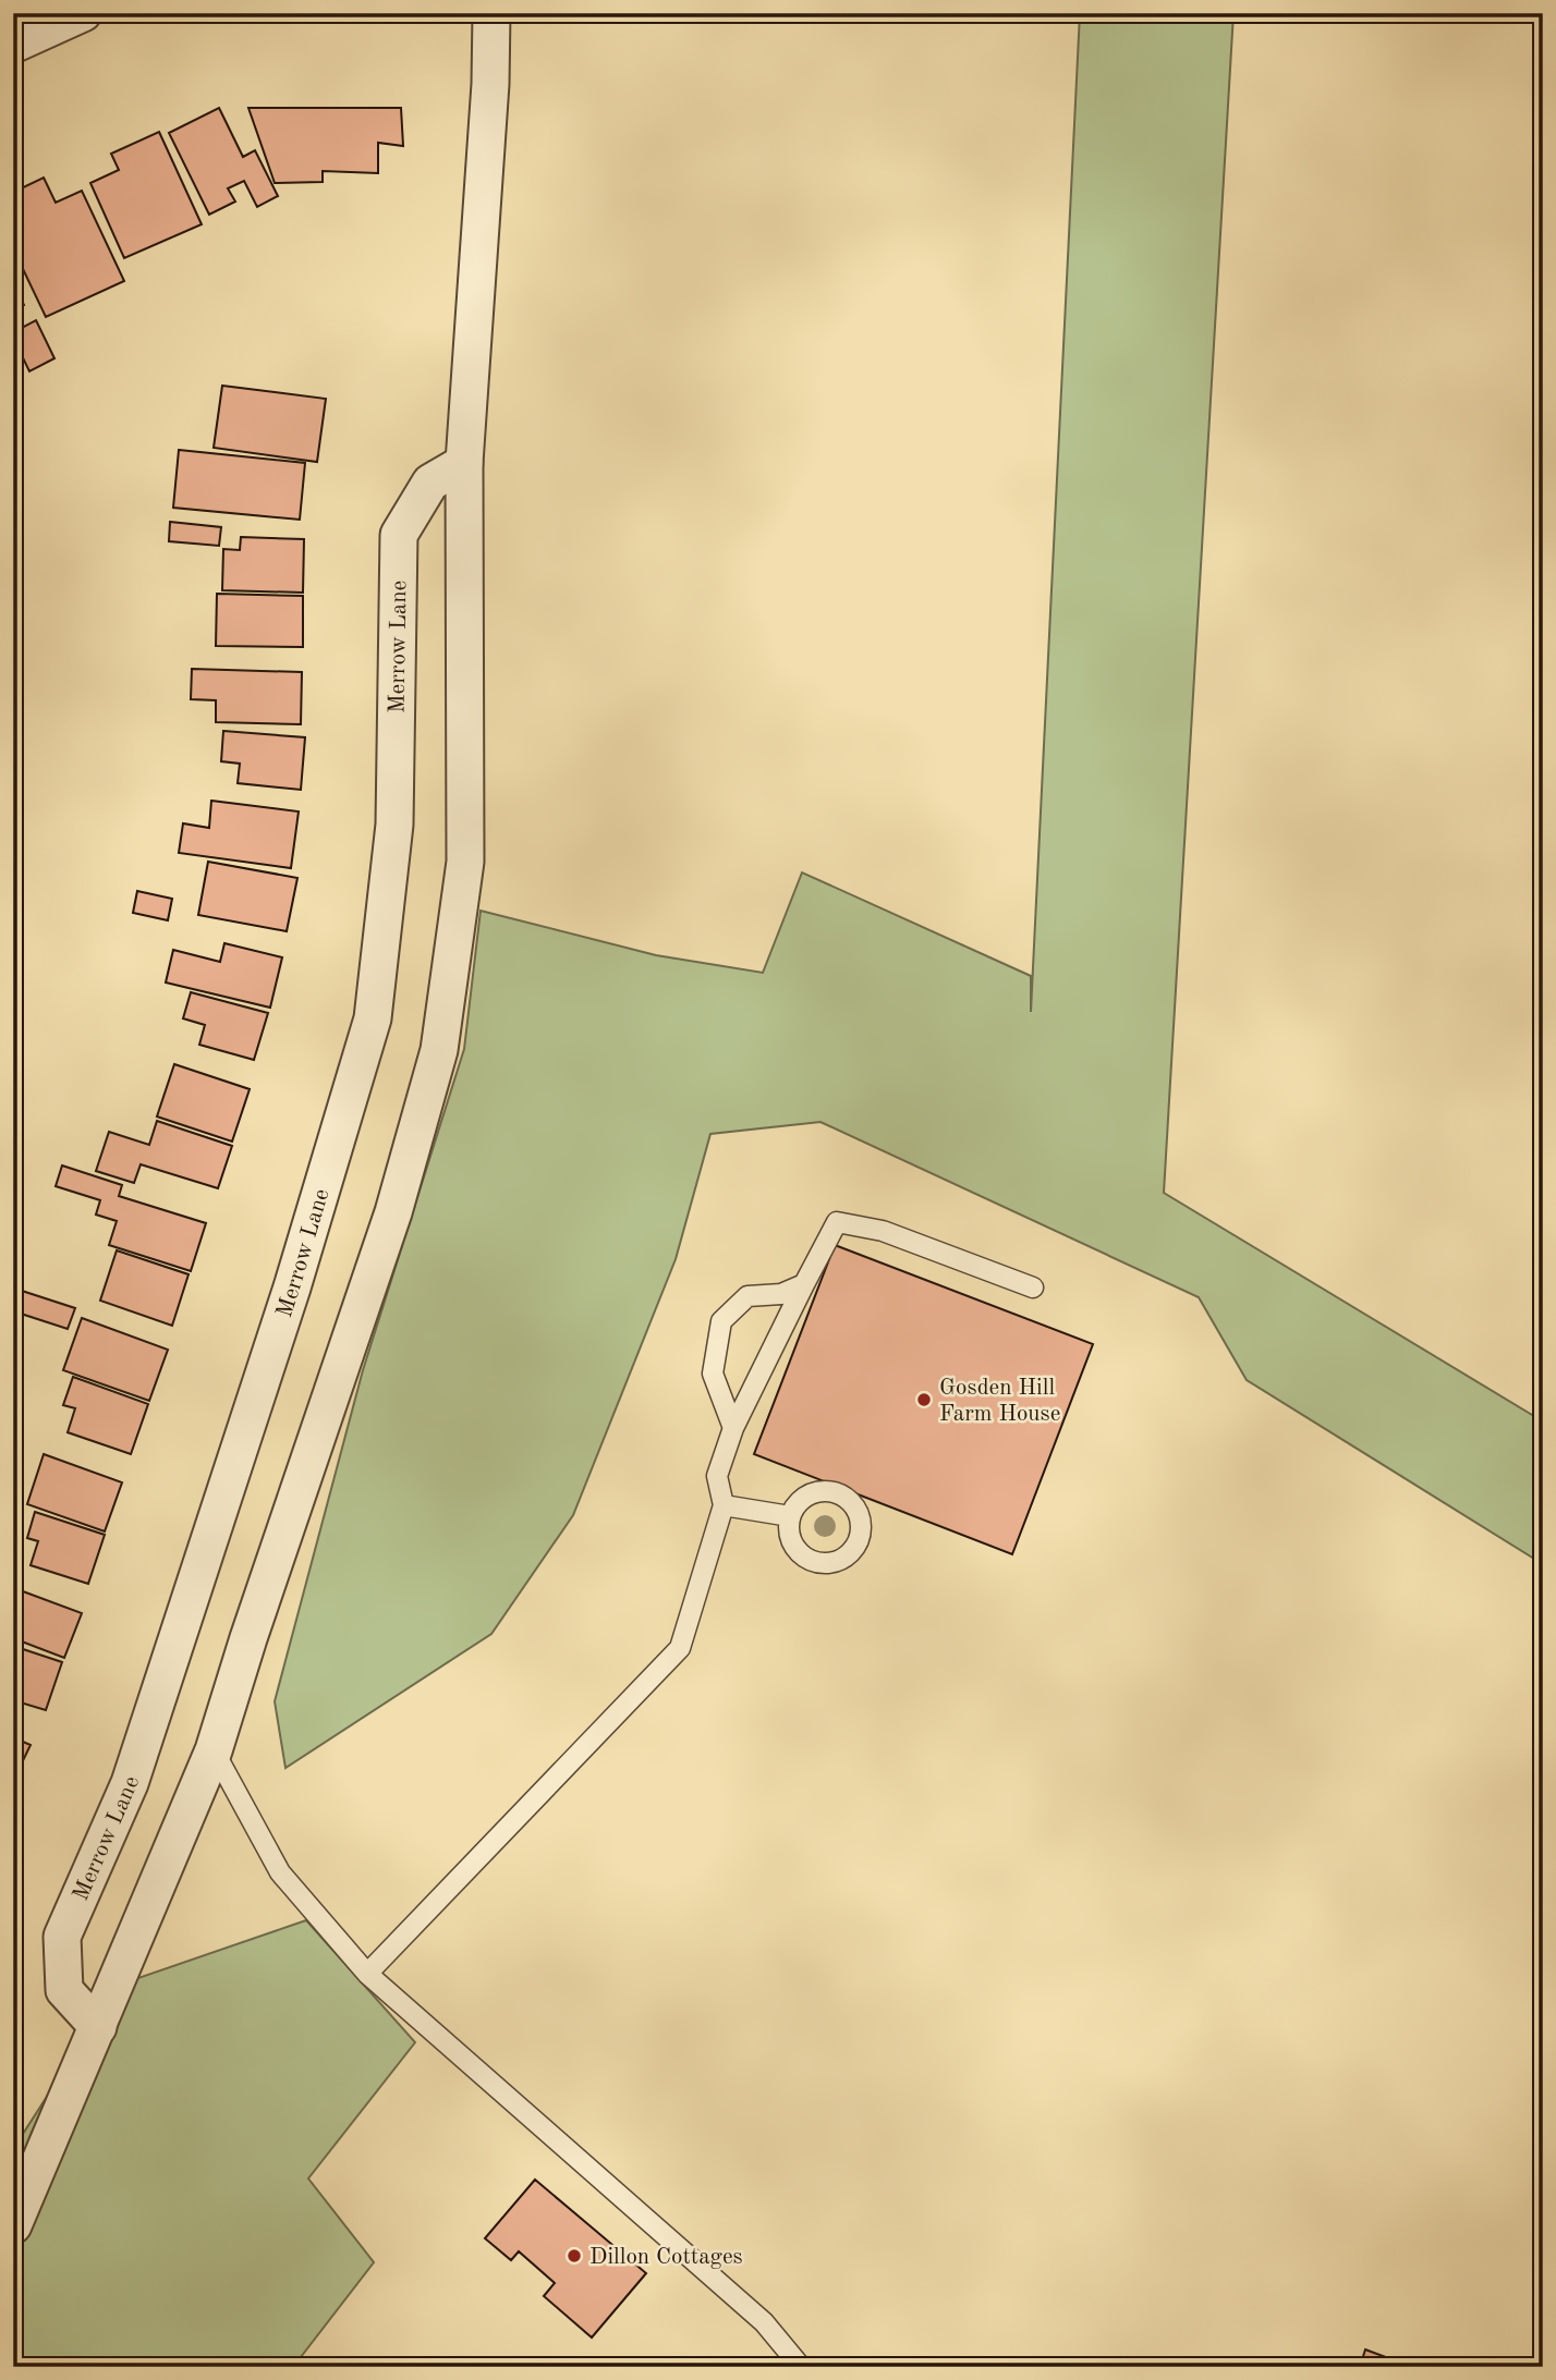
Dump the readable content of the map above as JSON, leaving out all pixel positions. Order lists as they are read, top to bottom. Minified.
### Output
{"streets":{"street":["Merrow Lane"]},"places":["Gosden Hill Farm House","Dillon Cottages"]}
